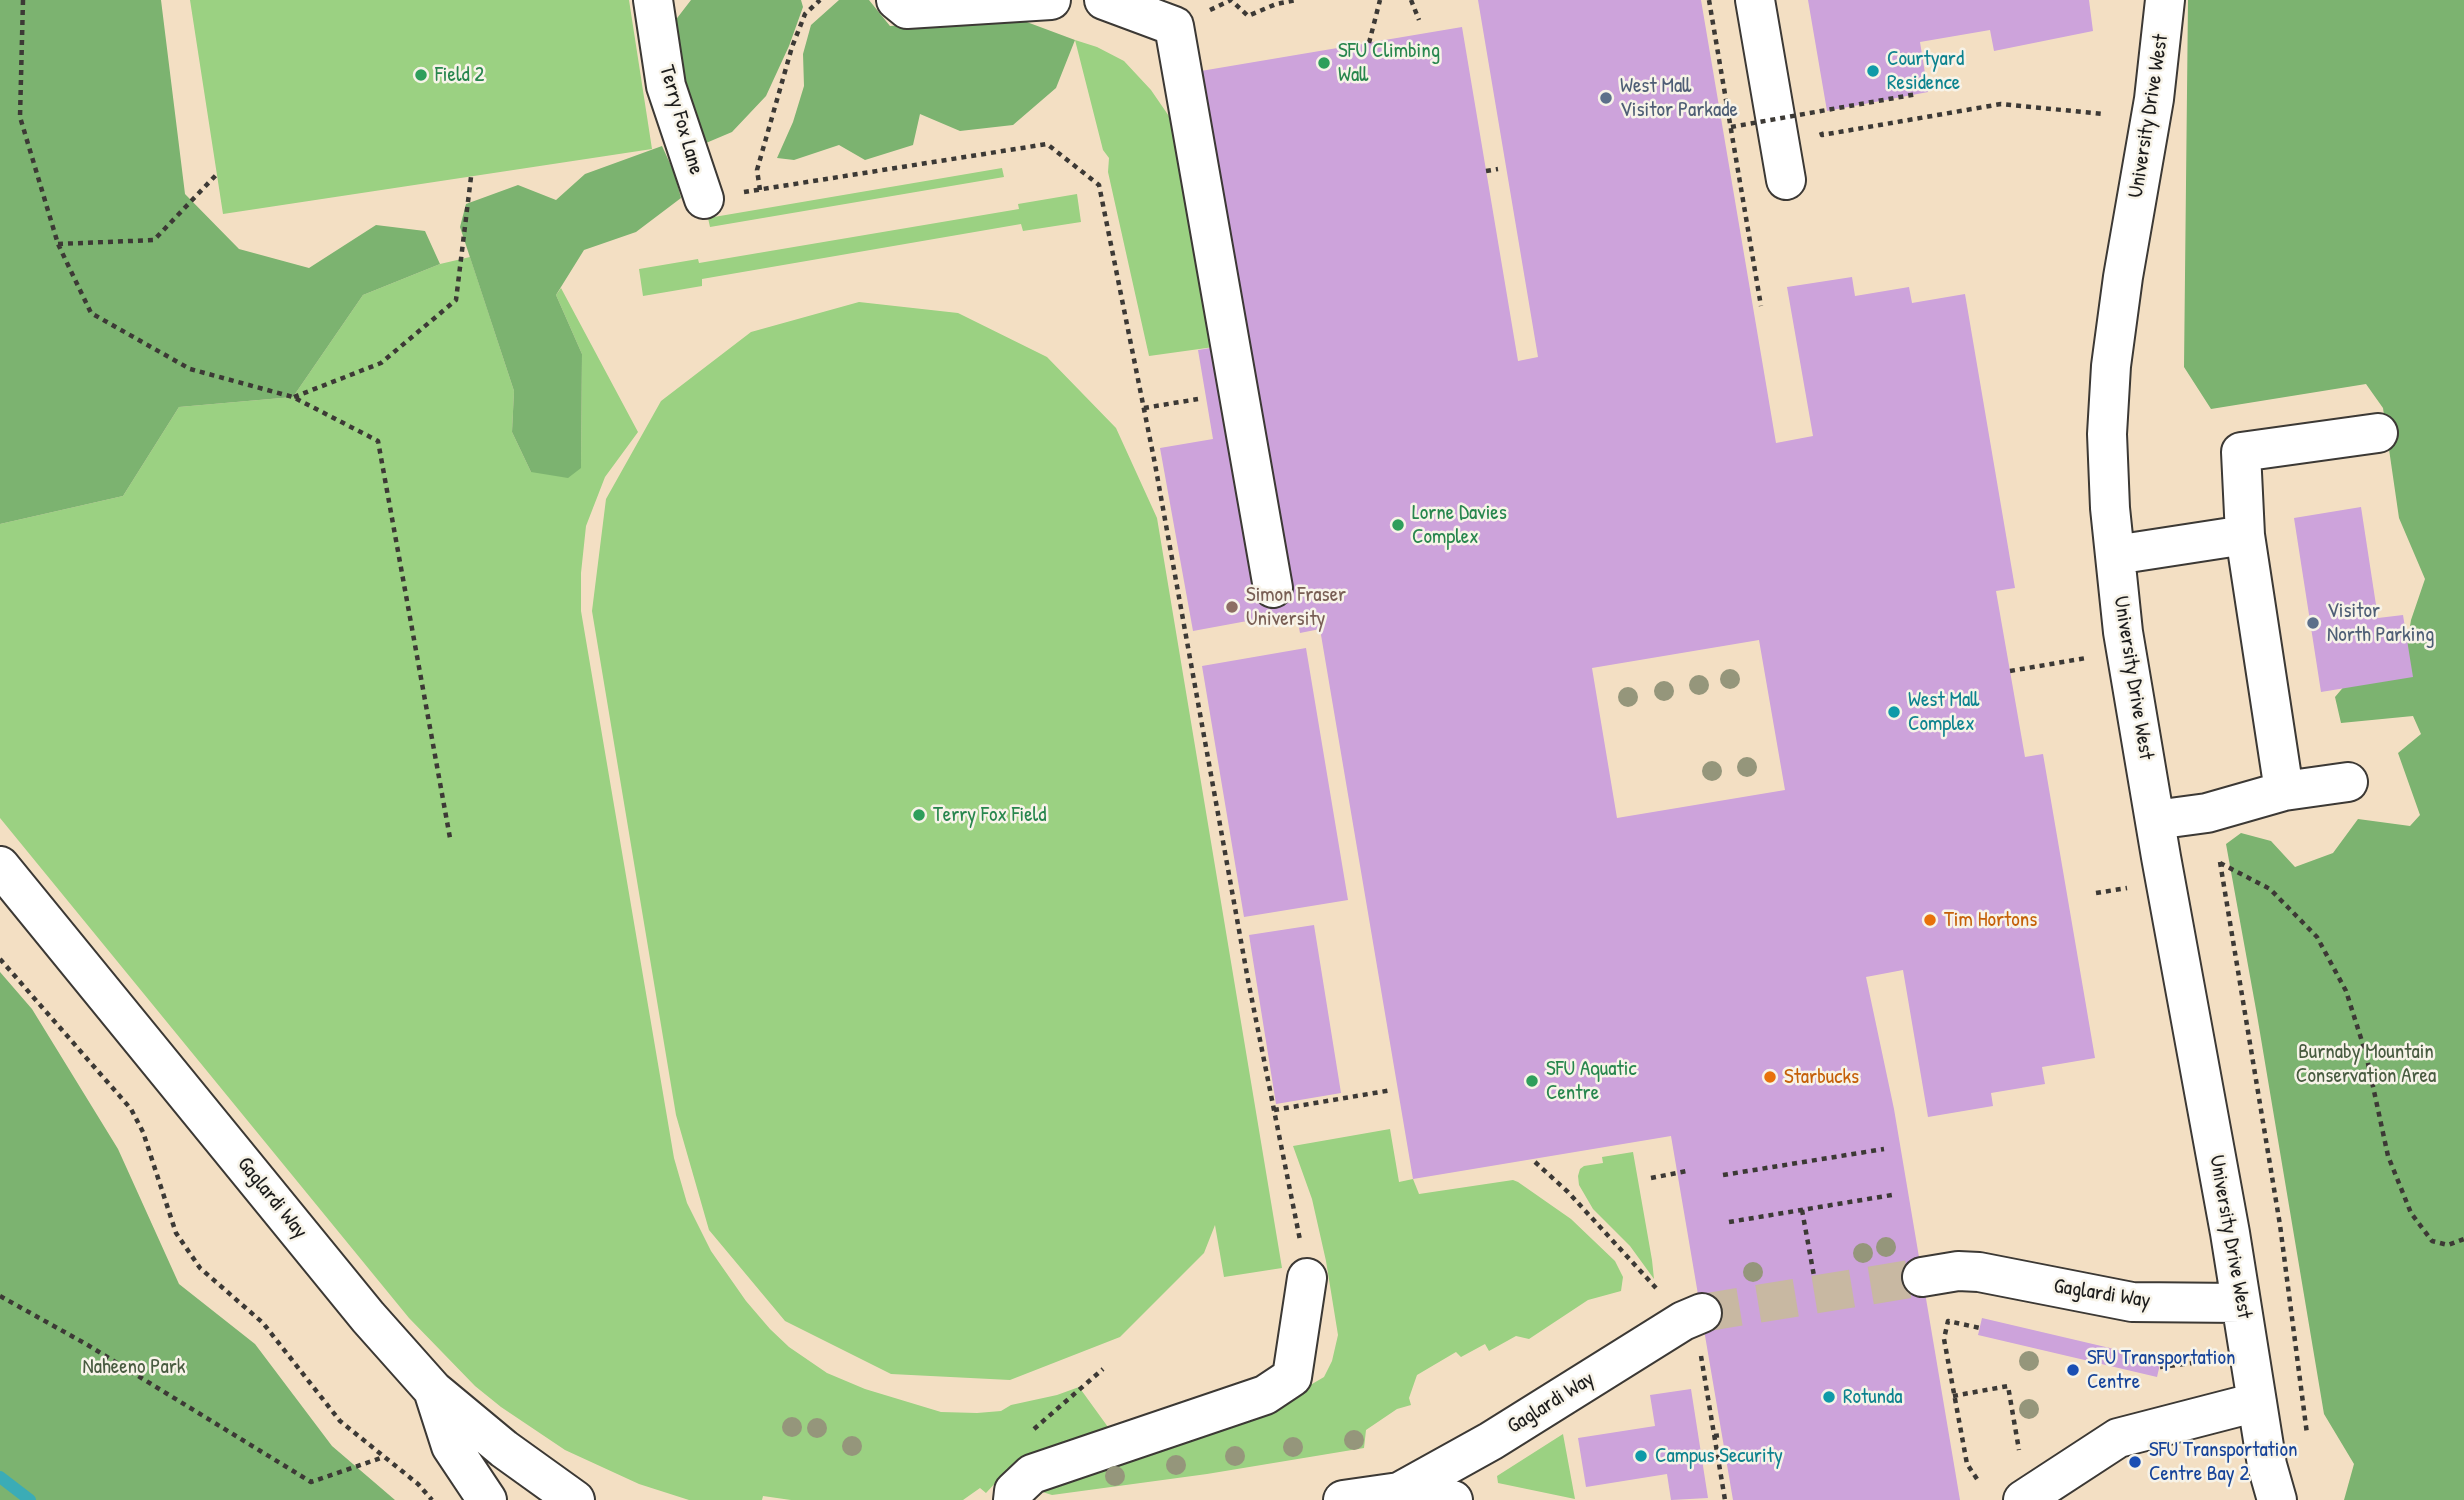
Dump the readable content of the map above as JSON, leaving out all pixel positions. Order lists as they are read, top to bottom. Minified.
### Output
{"streets":{"street":["University Drive West","Terry Fox Lane","Gaglardi Way"]},"crossings":[["University Drive West","Gaglardi Way"]],"parks":["Burnaby Mountain Conservation Area","Naheeno Park"],"places":["SFU Climbing Wall","Courtyard Residence","Field 2","West Mall Visitor Parkade","Lorne Davies Complex","Simon Fraser University","Visitor North Parking","West Mall Complex","Terry Fox Field","Tim Hortons","Starbucks","SFU Aquatic Centre","SFU Transportation Centre","Rotunda","Campus Security","SFU Transportation Centre Bay 2"]}
